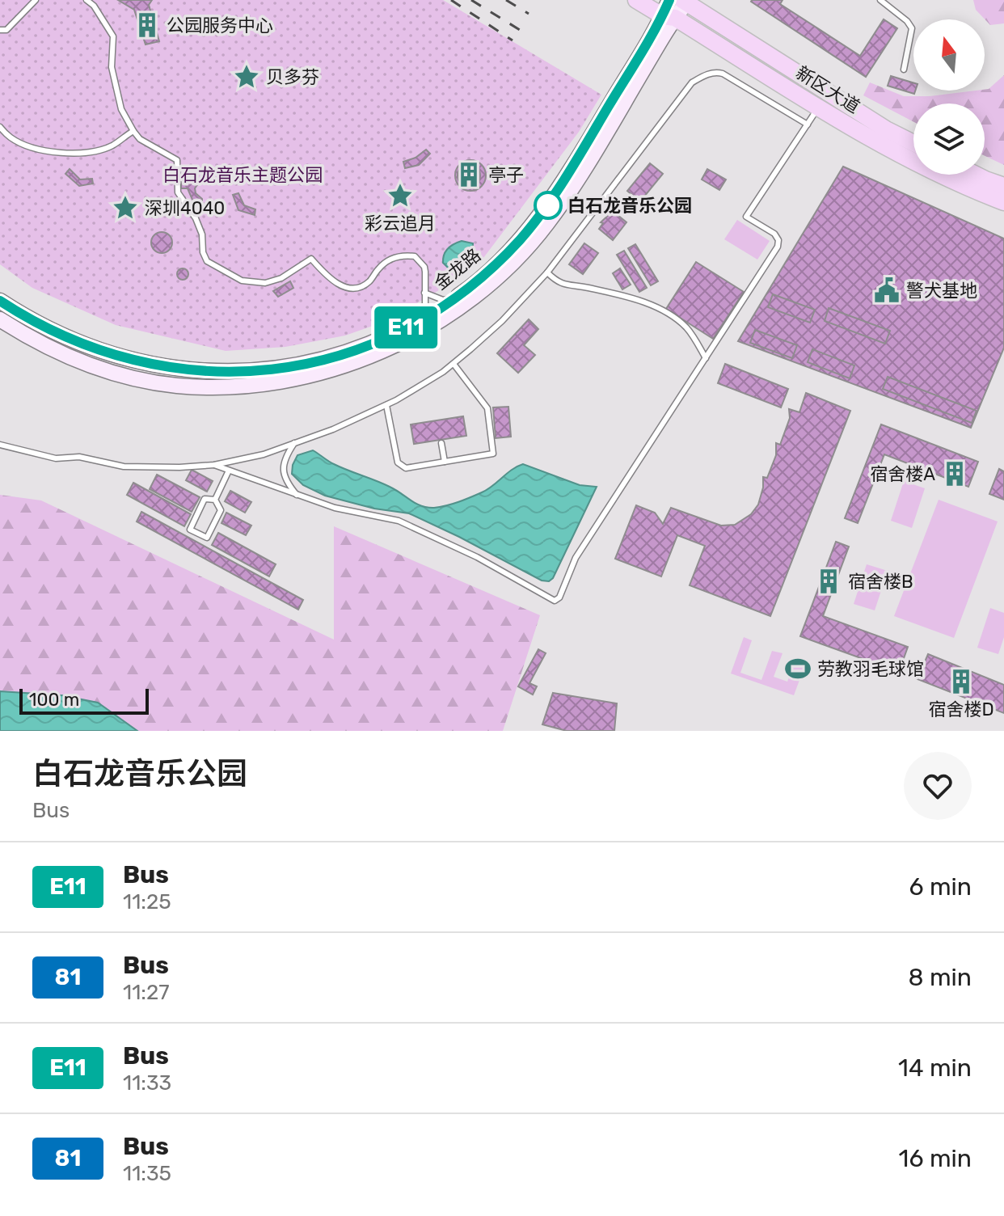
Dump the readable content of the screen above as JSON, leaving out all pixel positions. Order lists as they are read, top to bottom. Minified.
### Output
{"streets":{"main road":["新区大道","金龙路"]},"crossings":[["新区大道","金龙路"]],"parks":["白石龙音乐主题公园"],"places":{"building":["公园服务中心","亭子","宿舍楼A","宿舍楼B","宿舍楼D"],"place":["贝多芬","彩云追月","深圳4040"],"other":["白石龙音乐公园"],"public building":["警犬基地"],"sports":["劳教羽毛球馆"]},"lines":["bus line E11"],"scale_bar":"100 m","north":"top","page":{"on_map":"E11","scale":"100 m","heading":["白石龙音乐公园","Bus"],"list":[{"mark":"E11","name":"Bus","note":"11:25","value":"6 min"},{"mark":"81","name":"Bus","note":"11:27","value":"8 min"},{"mark":"E11","name":"Bus","note":"11:33","value":"14 min"},{"mark":"81","name":"Bus","note":"11:35","value":"16 min"}]}}
